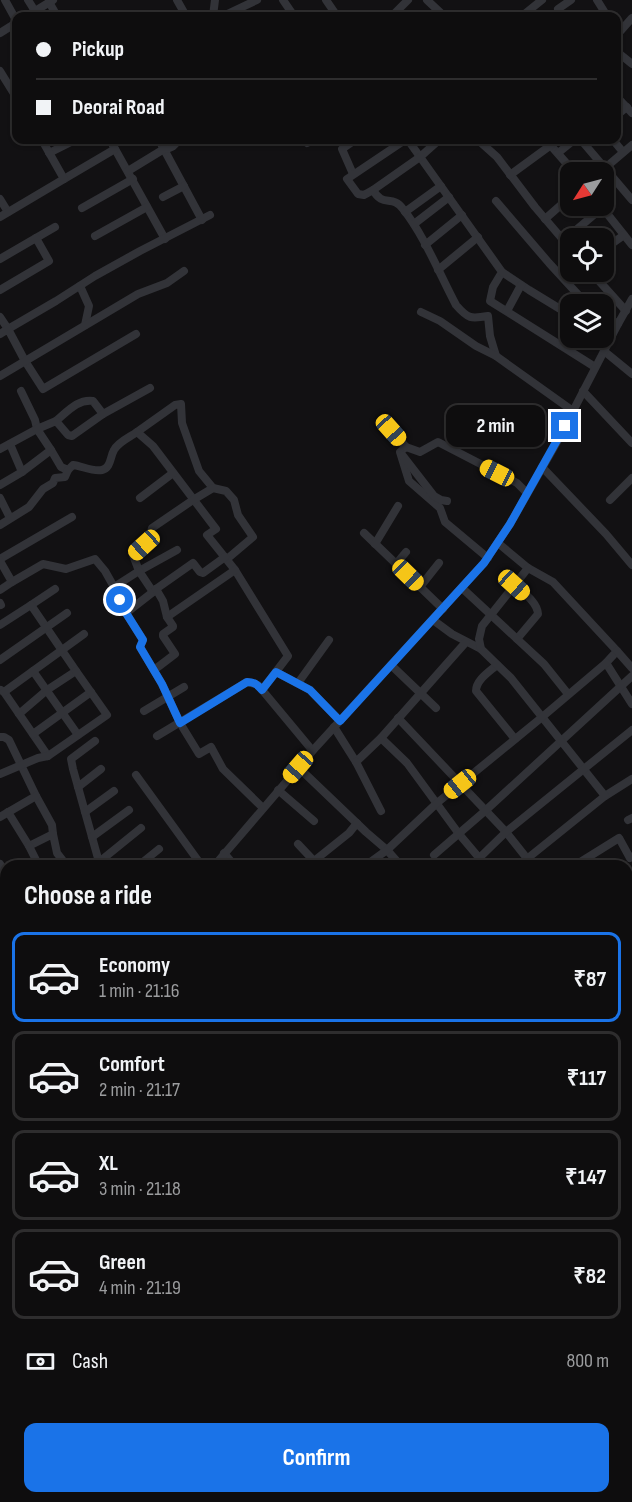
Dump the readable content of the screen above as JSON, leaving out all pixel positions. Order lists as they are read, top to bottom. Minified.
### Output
{"north":"bottom left","page":{"banner":["Pickup","Deorai Road"],"bubble":"2 min","heading":"Choose a ride","list":[{"name":"Economy","note":"1 min · 21:16","value":"₹87"},{"name":"Comfort","note":"2 min · 21:17","value":"₹117"},{"name":"XL","note":"3 min · 21:18","value":"₹147"},{"name":"Green","note":"4 min · 21:19","value":"₹82"}],"pay":["Cash","800 m"],"buttons":"Confirm"}}
